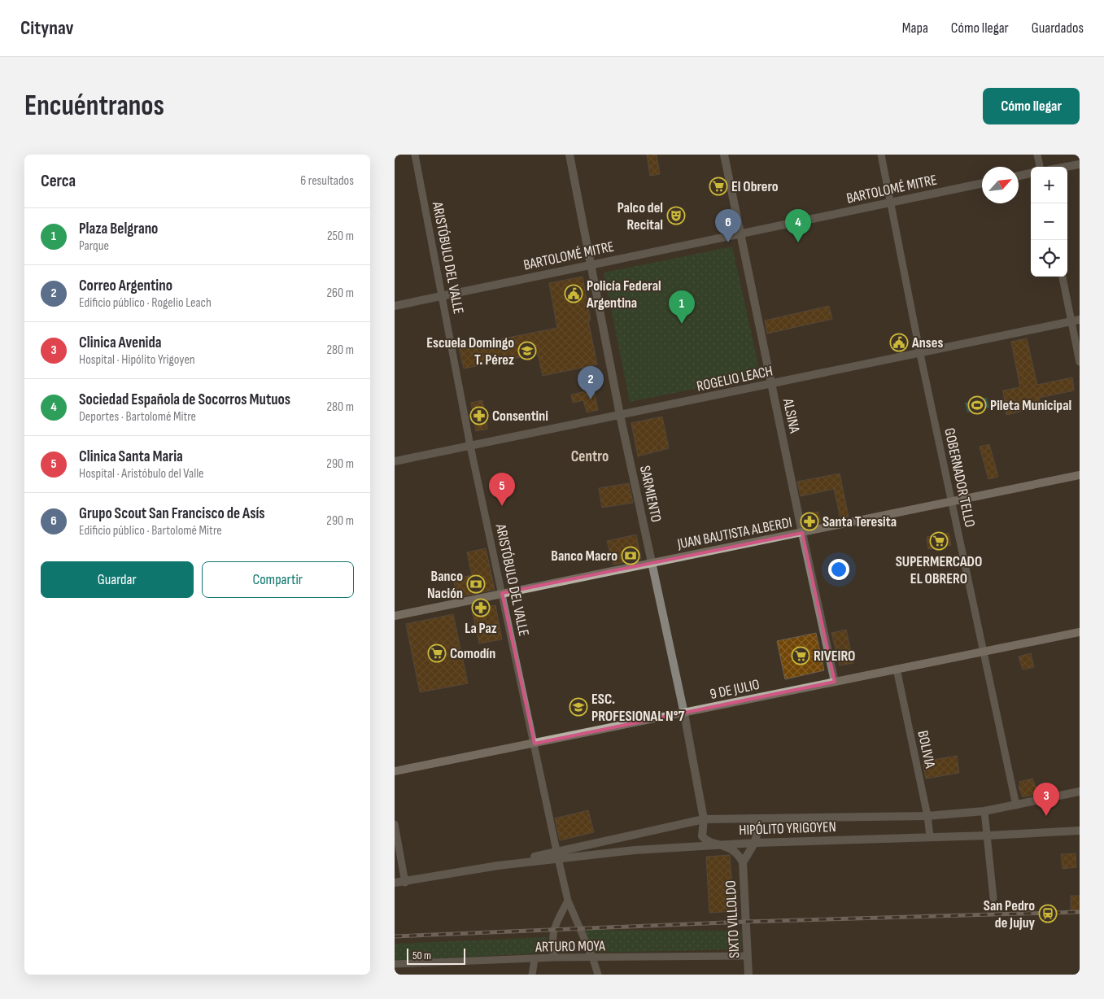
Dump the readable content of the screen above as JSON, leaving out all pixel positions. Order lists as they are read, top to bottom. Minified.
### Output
{"streets":{"main road":["JUAN BAUTISTA ALBERDI","9 DE JULIO"],"street":["BARTOLOMÉ MITRE","ARISTÓBULO DEL VALLE","ROGELIO LEACH","ALSINA","GOBERNADOR TELLO","SARMIENTO","BOLIVIA","HIPÓLITO YRIGOYEN","SIXTO VILLOLDO","ARTURO MOYA"]},"crossings":[["BARTOLOMÉ MITRE","ARISTÓBULO DEL VALLE"],["BARTOLOMÉ MITRE","ALSINA"],["BARTOLOMÉ MITRE","GOBERNADOR TELLO"],["BARTOLOMÉ MITRE","SARMIENTO"],["ARISTÓBULO DEL VALLE","ROGELIO LEACH"],["ARISTÓBULO DEL VALLE","JUAN BAUTISTA ALBERDI"],["ARISTÓBULO DEL VALLE","9 DE JULIO"],["ARISTÓBULO DEL VALLE","HIPÓLITO YRIGOYEN"],["ARISTÓBULO DEL VALLE","ARTURO MOYA"],["ROGELIO LEACH","ALSINA"],["ROGELIO LEACH","GOBERNADOR TELLO"],["ROGELIO LEACH","SARMIENTO"],["ALSINA","JUAN BAUTISTA ALBERDI"],["ALSINA","9 DE JULIO"],["GOBERNADOR TELLO","JUAN BAUTISTA ALBERDI"],["GOBERNADOR TELLO","9 DE JULIO"],["GOBERNADOR TELLO","HIPÓLITO YRIGOYEN"],["SARMIENTO","JUAN BAUTISTA ALBERDI"],["SARMIENTO","9 DE JULIO"],["SARMIENTO","HIPÓLITO YRIGOYEN"],["SARMIENTO","SIXTO VILLOLDO"],["9 DE JULIO","BOLIVIA"],["BOLIVIA","HIPÓLITO YRIGOYEN"],["SIXTO VILLOLDO","ARTURO MOYA"]],"districts":["Centro"],"places":{"supermarket":["El Obrero","SUPERMERCADO EL OBRERO","Comodín","RIVEIRO"],"theatre":["Palco del Recital"],"public building":["Policía Federal Argentina","Anses"],"school or university":["Escuela Domingo T. Pérez","ESC. PROFESIONAL N°7"],"sports":["Pileta Municipal"],"pharmacy":["Consentini","Santa Teresita","La Paz"],"bank":["Banco Macro","Banco Nación"],"station":["San Pedro de Jujuy"]},"scale_bar":"50 m","north":"top right","page":{"header":"Citynav","nav":["Mapa","Cómo llegar","Guardados"],"buttons":["Cómo llegar",["Guardar","Compartir"]],"title":"Encuéntranos","heading":["Cerca","6 resultados"],"map_buttons":["+","−"],"list":[{"mark":"1","name":"Plaza Belgrano","note":"Parque","value":"250 m"},{"mark":"2","name":"Correo Argentino","note":"Edificio público · Rogelio Leach","value":"260 m"},{"mark":"3","name":"Clinica Avenida","note":"Hospital · Hipólito Yrigoyen","value":"280 m"},{"mark":"4","name":"Sociedad Española de Socorros Mutuos","note":"Deportes · Bartolomé Mitre","value":"280 m"},{"mark":"5","name":"Clinica Santa Maria","note":"Hospital · Aristóbulo del Valle","value":"290 m"},{"mark":"6","name":"Grupo Scout San Francisco de Asís","note":"Edificio público · Bartolomé Mitre","value":"290 m"}],"pins":["4","6","1","2","5","3"],"scale":"50 m"}}
